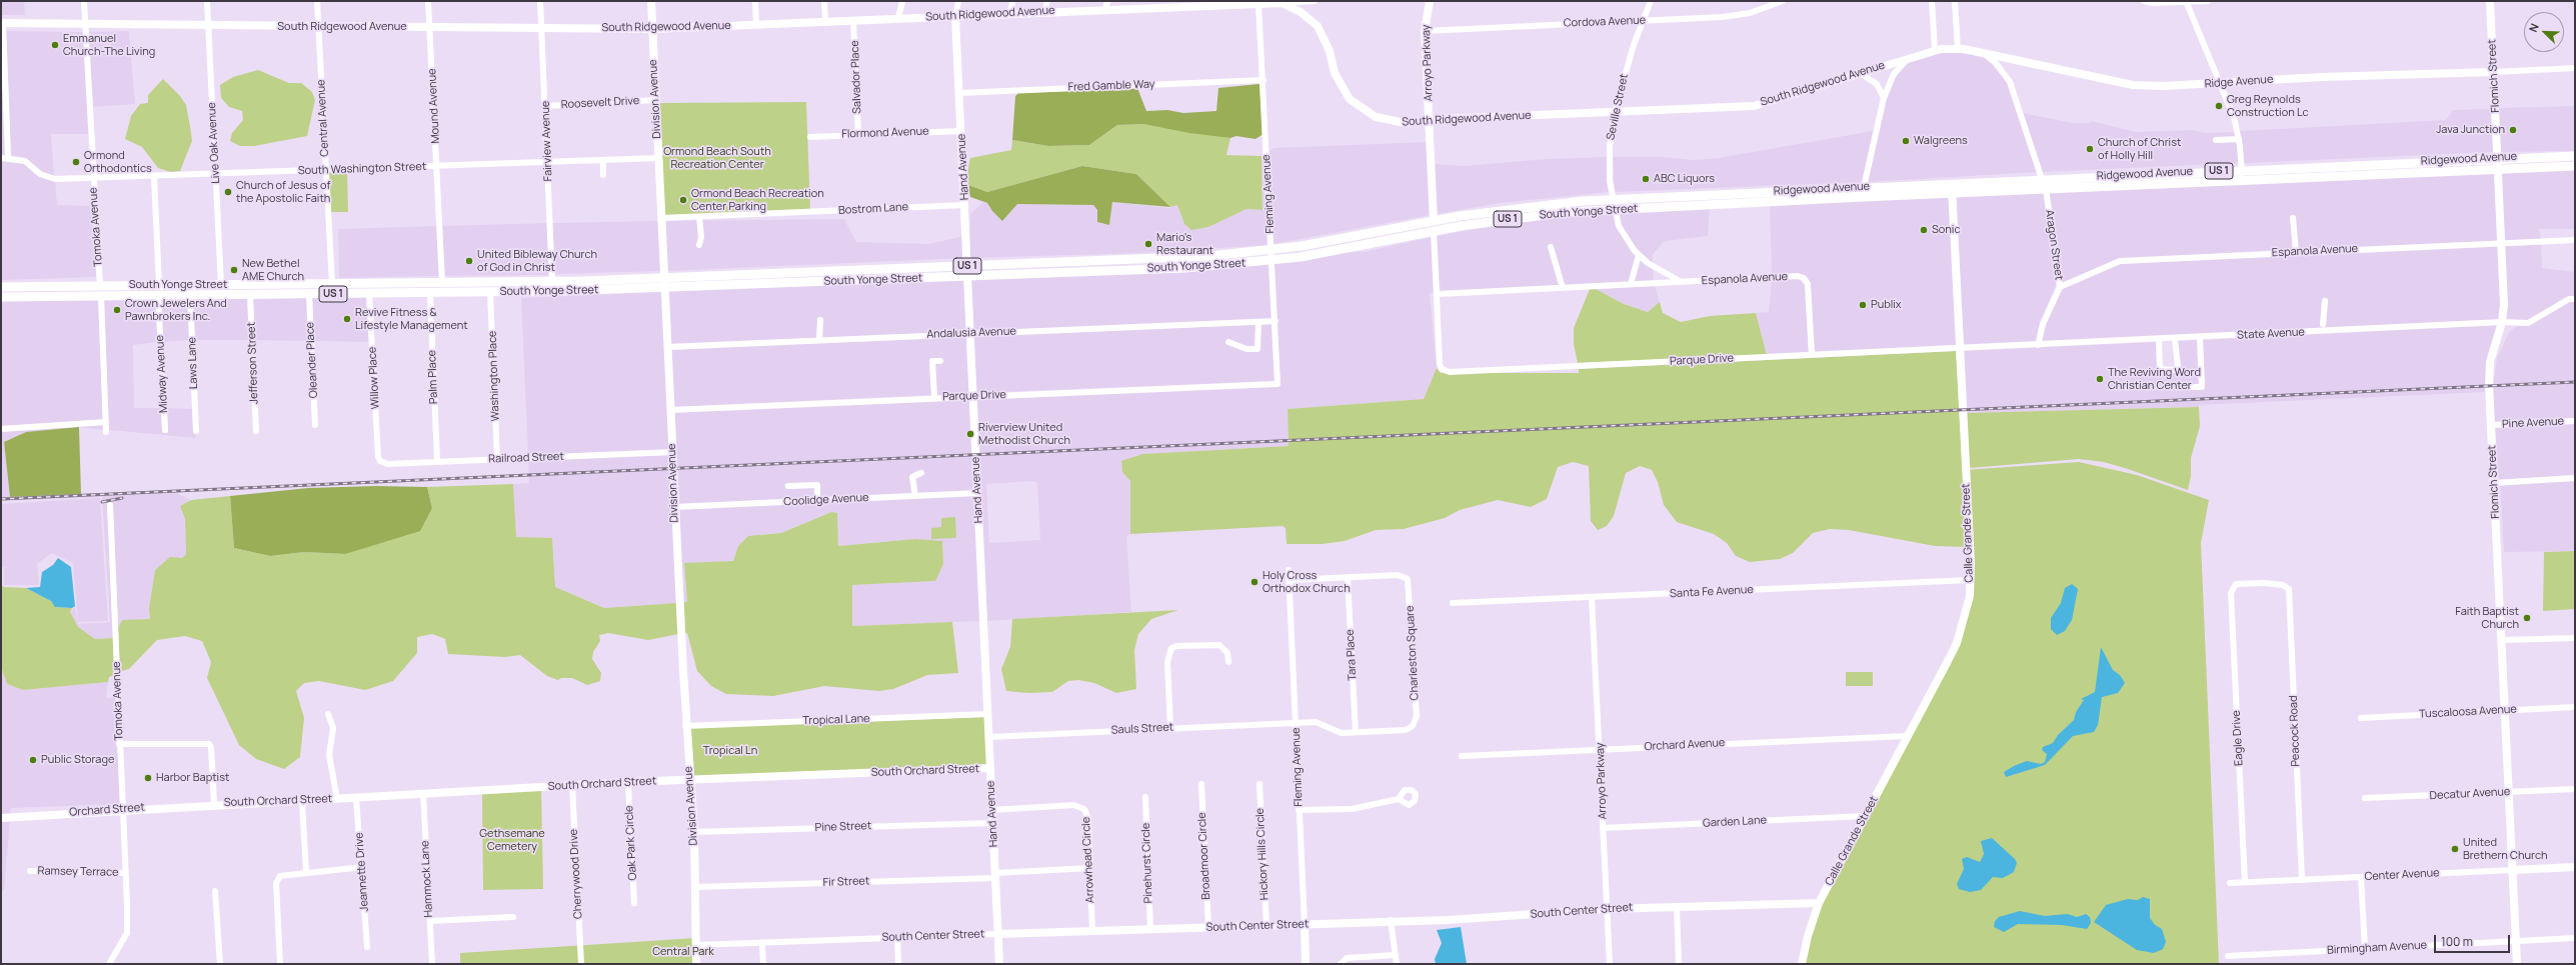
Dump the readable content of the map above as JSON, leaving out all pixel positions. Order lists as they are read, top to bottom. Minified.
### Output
{"streets":{"main road":["Ridgewood Avenue","US 1","South Yonge Street"],"street":["South Ridgewood Avenue","Cordova Avenue","Arroyo Parkway","Flomich Street","Salvador Place","Ridge Avenue","Fred Gamble Way","Division Avenue","Roosevelt Drive","Mound Avenue","Seville Street","Central Avenue","Flormond Avenue","Fairview Avenue","Live Oak Avenue","Hand Avenue","South Washington Street","Fleming Avenue","Bostrom Lane","Tomoka Avenue","Aragon Street","Espanola Avenue","Andalusia Avenue","State Avenue","Oleander Place","Parque Drive","Laws Lane","Jefferson Street","Midway Avenue","Washington Place","Palm Place","Willow Place","Pine Avenue","Railroad Street","Coolidge Avenue","Calle Grande Street","Santa Fe Avenue","Charleston Square","Tara Place","Tuscaloosa Avenue","Tropical Lane","Sauls Street","Peacock Road","Eagle Drive","Orchard Avenue","South Orchard Street","Decatur Avenue","Orchard Street","Garden Lane","Pine Street","Oak Park Circle","Hickory Hills Circle","Broadmoor Circle","Arrowhead Circle","Pinehurst Circle","Ramsey Terrace","Jeannette Drive","Cherrywood Drive","Center Avenue","Hammock Lane","Fir Street","South Center Street","Birmingham Avenue"]},"crossings":[["South Ridgewood Avenue","Arroyo Parkway"],["South Ridgewood Avenue","Salvador Place"],["South Ridgewood Avenue","Ridge Avenue"],["South Ridgewood Avenue","Division Avenue"],["South Ridgewood Avenue","Mound Avenue"],["South Ridgewood Avenue","Seville Street"],["South Ridgewood Avenue","Central Avenue"],["South Ridgewood Avenue","Fairview Avenue"],["South Ridgewood Avenue","Live Oak Avenue"],["South Ridgewood Avenue","Hand Avenue"],["South Ridgewood Avenue","Fleming Avenue"],["South Ridgewood Avenue","Tomoka Avenue"],["Cordova Avenue","Arroyo Parkway"],["Cordova Avenue","Seville Street"],["Arroyo Parkway","South Yonge Street"],["Arroyo Parkway","Santa Fe Avenue"],["Arroyo Parkway","Orchard Avenue"],["Arroyo Parkway","Garden Lane"],["Arroyo Parkway","South Center Street"],["Flomich Street","Ridge Avenue"],["Flomich Street","Ridgewood Avenue"],["Flomich Street","Espanola Avenue"],["Flomich Street","State Avenue"],["Flomich Street","Pine Avenue"],["Flomich Street","Tuscaloosa Avenue"],["Flomich Street","Decatur Avenue"],["Flomich Street","Center Avenue"],["Flomich Street","Birmingham Avenue"],["Salvador Place","Flormond Avenue"],["Fred Gamble Way","Hand Avenue"],["Fred Gamble Way","Fleming Avenue"],["Division Avenue","Roosevelt Drive"],["Division Avenue","South Washington Street"],["Division Avenue","Bostrom Lane"],["Division Avenue","South Yonge Street"],["Division Avenue","Andalusia Avenue"],["Division Avenue","Parque Drive"],["Division Avenue","Railroad Street"],["Division Avenue","Coolidge Avenue"],["Division Avenue","Tropical Lane"],["Division Avenue","South Orchard Street"],["Division Avenue","Pine Street"],["Division Avenue","Fir Street"],["Division Avenue","South Center Street"],["Roosevelt Drive","Fairview Avenue"],["Mound Avenue","South Washington Street"],["Mound Avenue","South Yonge Street"],["Seville Street","South Yonge Street"],["Seville Street","Espanola Avenue"],["Central Avenue","South Washington Street"],["Central Avenue","South Yonge Street"],["Flormond Avenue","Hand Avenue"],["Fairview Avenue","South Washington Street"],["Fairview Avenue","South Yonge Street"],["Live Oak Avenue","South Washington Street"],["Live Oak Avenue","South Yonge Street"],["Ridgewood Avenue","South Yonge Street"],["Ridgewood Avenue","Aragon Street"],["Ridgewood Avenue","Calle Grande Street"],["Hand Avenue","Bostrom Lane"],["Hand Avenue","South Yonge Street"],["Hand Avenue","Andalusia Avenue"],["Hand Avenue","Parque Drive"],["Hand Avenue","Coolidge Avenue"],["Hand Avenue","Tropical Lane"],["Hand Avenue","Sauls Street"],["Hand Avenue","South Orchard Street"],["Hand Avenue","Pine Street"],["Hand Avenue","Arrowhead Circle"],["Hand Avenue","Fir Street"],["Hand Avenue","South Center Street"],["South Washington Street","Tomoka Avenue"],["US 1","South Yonge Street"],["US 1","Tomoka Avenue"],["Fleming Avenue","South Yonge Street"],["Fleming Avenue","Andalusia Avenue"],["Fleming Avenue","Parque Drive"],["Fleming Avenue","Charleston Square"],["Fleming Avenue","Sauls Street"],["Fleming Avenue","South Center Street"],["South Yonge Street","Tomoka Avenue"],["South Yonge Street","Oleander Place"],["South Yonge Street","Laws Lane"],["South Yonge Street","Jefferson Street"],["South Yonge Street","Midway Avenue"],["South Yonge Street","Washington Place"],["South Yonge Street","Palm Place"],["South Yonge Street","Willow Place"],["Tomoka Avenue","Orchard Street"],["Tomoka Avenue","Ramsey Terrace"],["Aragon Street","Espanola Avenue"],["Aragon Street","State Avenue"],["Espanola Avenue","Parque Drive"],["State Avenue","Parque Drive"],["State Avenue","Calle Grande Street"],["Parque Drive","Calle Grande Street"],["Washington Place","Railroad Street"],["Palm Place","Railroad Street"],["Willow Place","Railroad Street"],["Calle Grande Street","Santa Fe Avenue"],["Calle Grande Street","Orchard Avenue"],["Calle Grande Street","Garden Lane"],["Calle Grande Street","South Center Street"],["Charleston Square","Tara Place"],["Charleston Square","Sauls Street"],["Peacock Road","Eagle Drive"],["Peacock Road","Center Avenue"],["Eagle Drive","Center Avenue"],["South Orchard Street","Orchard Street"],["South Orchard Street","Oak Park Circle"],["South Orchard Street","Jeannette Drive"],["South Orchard Street","Cherrywood Drive"],["South Orchard Street","Hammock Lane"],["Hickory Hills Circle","South Center Street"],["Broadmoor Circle","South Center Street"],["Arrowhead Circle","Fir Street"],["Arrowhead Circle","South Center Street"],["Pinehurst Circle","South Center Street"]],"parks":["Ormond Beach South Recreation Center","Tropical Ln","Gethsemane Cemetery","Central Park"],"places":["Emmanuel Church-The Living","Greg Reynolds Construction Lc","Java Junction","Walgreens","Church of Christ of Holly Hill","Ormond Orthodontics","ABC Liquors","Church of Jesus of the Apostolic Faith","Ormond Beach Recreation Center Parking","Sonic","Mario's Restaurant","United Bibleway Church of God in Christ","New Bethel AME Church","Publix","Crown Jewelers And Pawnbrokers Inc.","Revive Fitness & Lifestyle Management","The Reviving Word Christian Center","Riverview United Methodist Church","Holy Cross Orthodox Church","Faith Baptist Church","Public Storage","Harbor Baptist","United Brethern Church"],"scale_bar":"100 m","north":"top left"}
